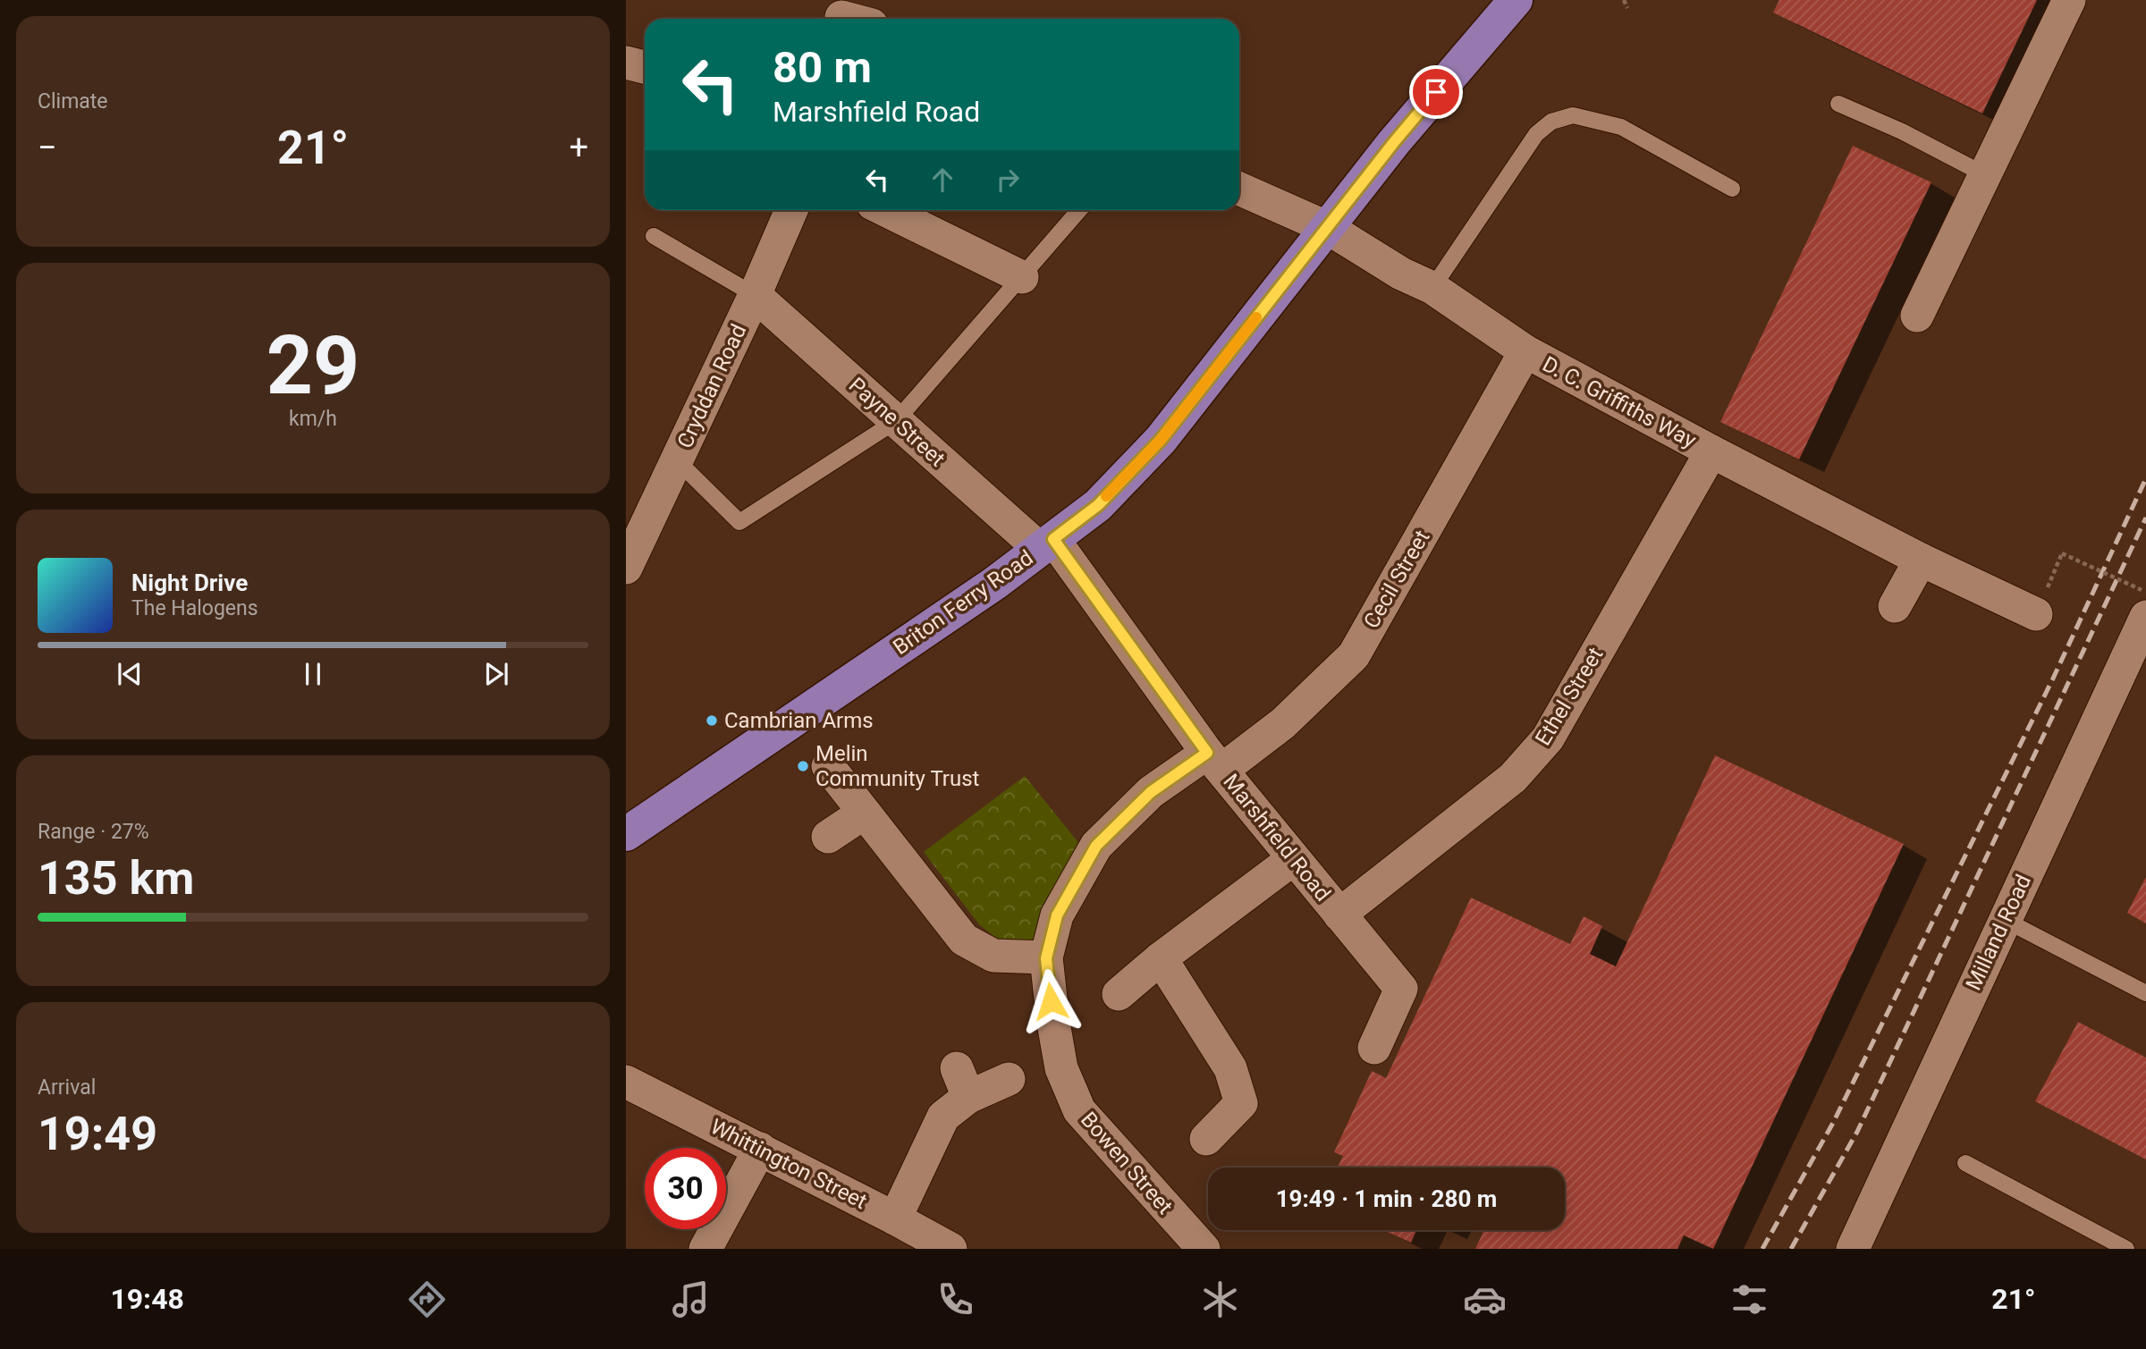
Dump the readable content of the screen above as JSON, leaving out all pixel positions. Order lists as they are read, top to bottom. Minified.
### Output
{"streets":{"main road":["Briton Ferry Road"],"street":["Cryddan Road","D. C. Griffiths Way","Payne Street","Cecil Street","Ethel Street","Marshfield Road","Milland Road","Bowen Street","Whittington Street"]},"crossings":[["Cryddan Road","Payne Street"],["D. C. Griffiths Way","Cecil Street"],["D. C. Griffiths Way","Briton Ferry Road"],["D. C. Griffiths Way","Ethel Street"],["Payne Street","Briton Ferry Road"],["Payne Street","Marshfield Road"],["Cecil Street","Marshfield Road"],["Cecil Street","Bowen Street"],["Briton Ferry Road","Marshfield Road"],["Ethel Street","Marshfield Road"],["Marshfield Road","Bowen Street"]],"places":["Cambrian Arms","Melin Community Trust"],"page":{"tile":["Climate",["29","km/h"],["Range · 27%","135 km"],["Arrival","19:49"]],"turn":["80 m","Marshfield Road"],"heat":["−","21°","+"],"song":["Night Drive","The Halogens"],"limit":"30","trip":"19:49 · 1 min · 280 m","tabs":["19:48","21°"]}}
